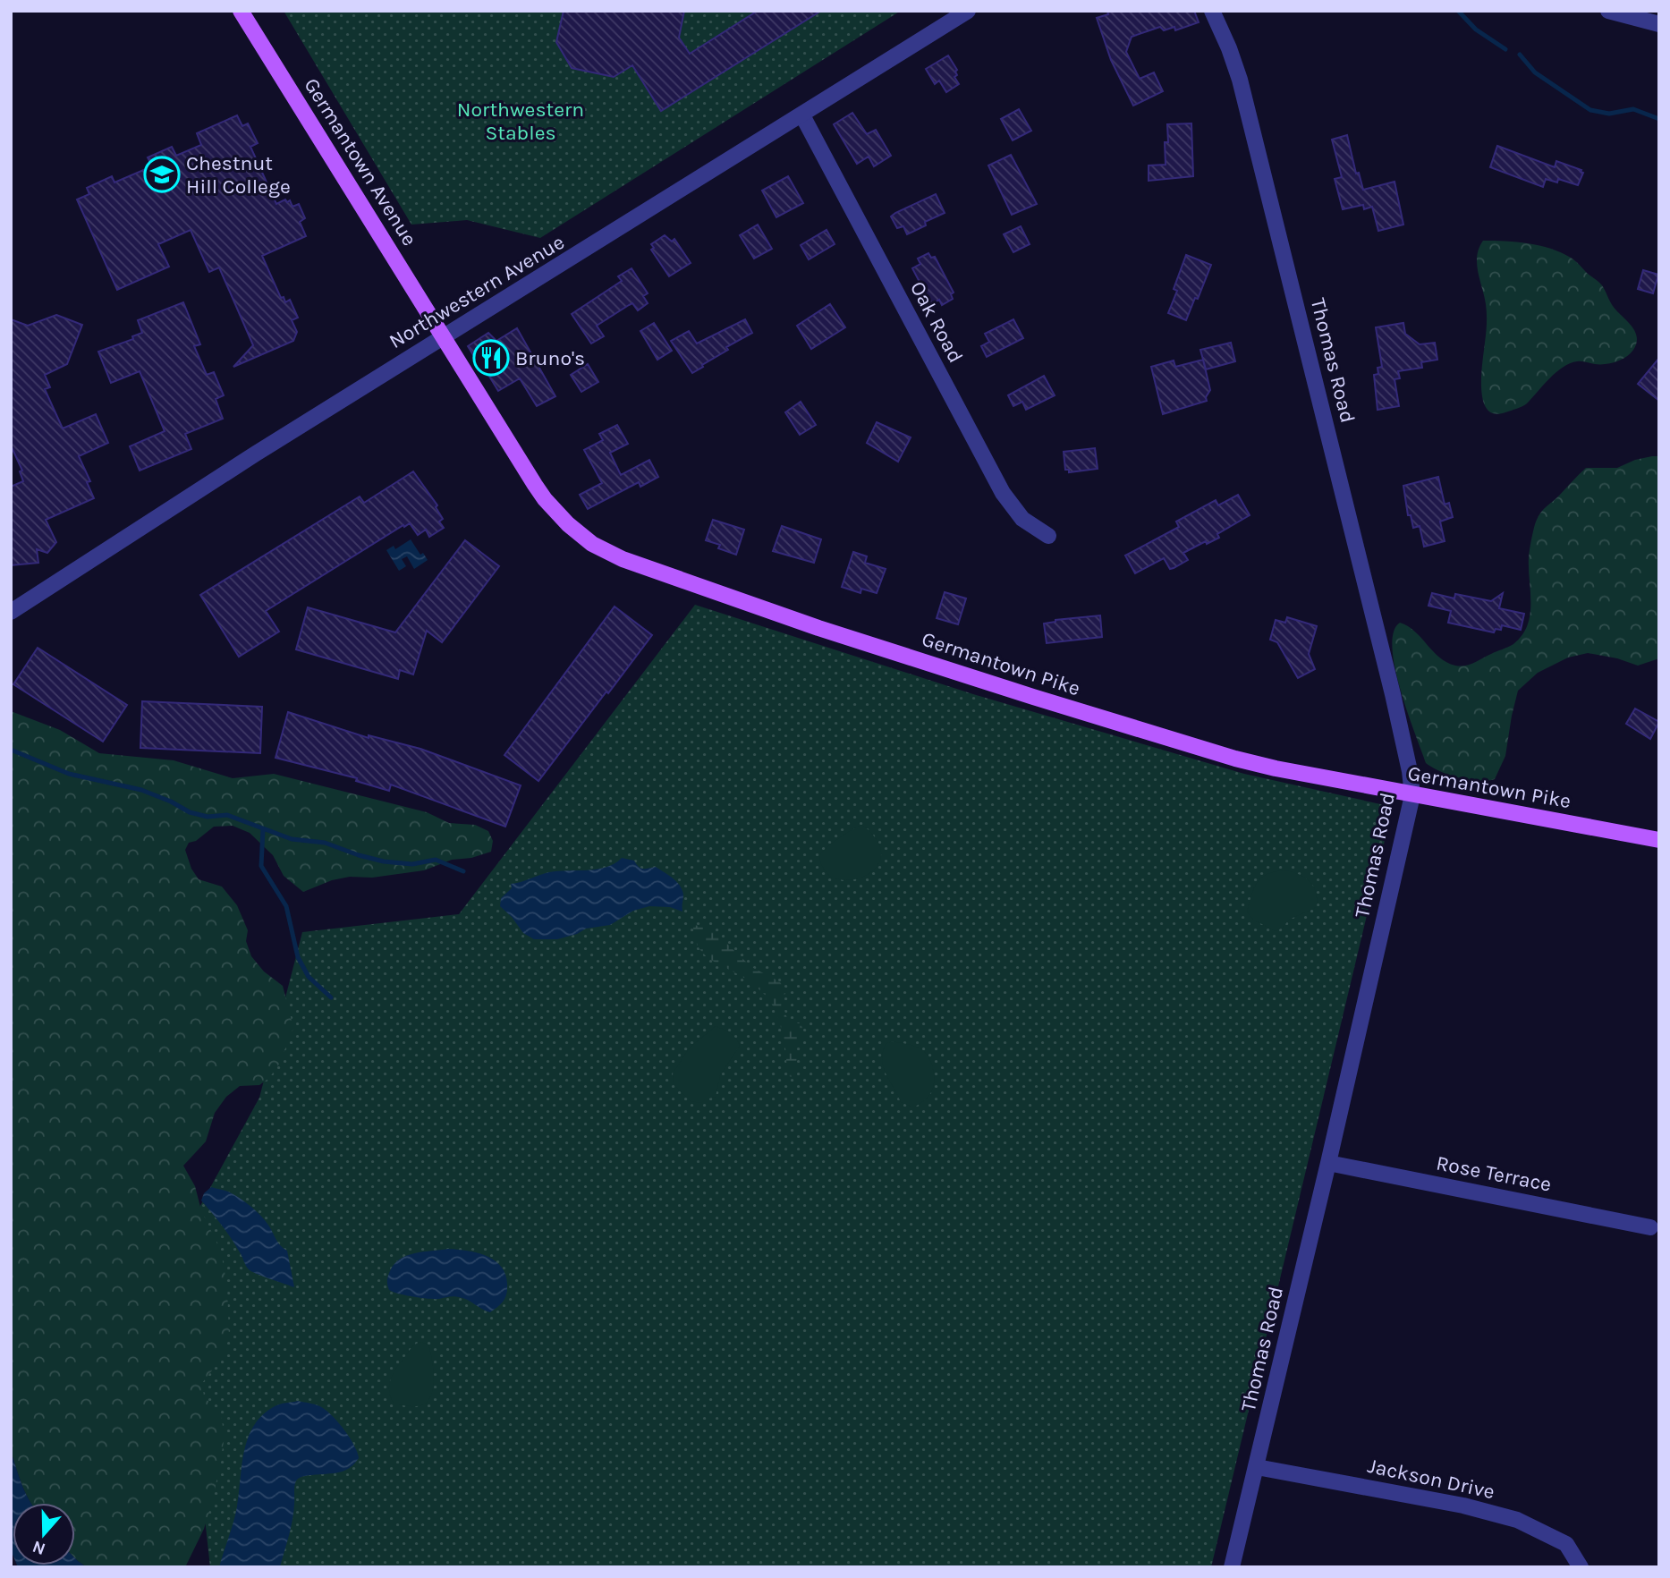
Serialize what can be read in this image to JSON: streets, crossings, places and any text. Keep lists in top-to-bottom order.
{
  "streets": {
    "main road": ["Germantown Avenue", "Germantown Pike"],
    "street": [
      "Northwestern Avenue",
      "Oak Road",
      "Thomas Road",
      "Rose Terrace",
      "Jackson Drive"
    ]
  },
  "crossings": [
    ["Germantown Avenue", "Northwestern Avenue"],
    ["Germantown Avenue", "Germantown Pike"],
    ["Northwestern Avenue", "Oak Road"],
    ["Northwestern Avenue", "Germantown Pike"],
    ["Thomas Road", "Germantown Pike"],
    ["Thomas Road", "Rose Terrace"],
    ["Thomas Road", "Jackson Drive"]
  ],
  "parks": ["Northwestern Stables"],
  "places": {
    "school or university": ["Chestnut Hill College"],
    "restaurant": ["Bruno's"]
  },
  "north": "bottom"
}
